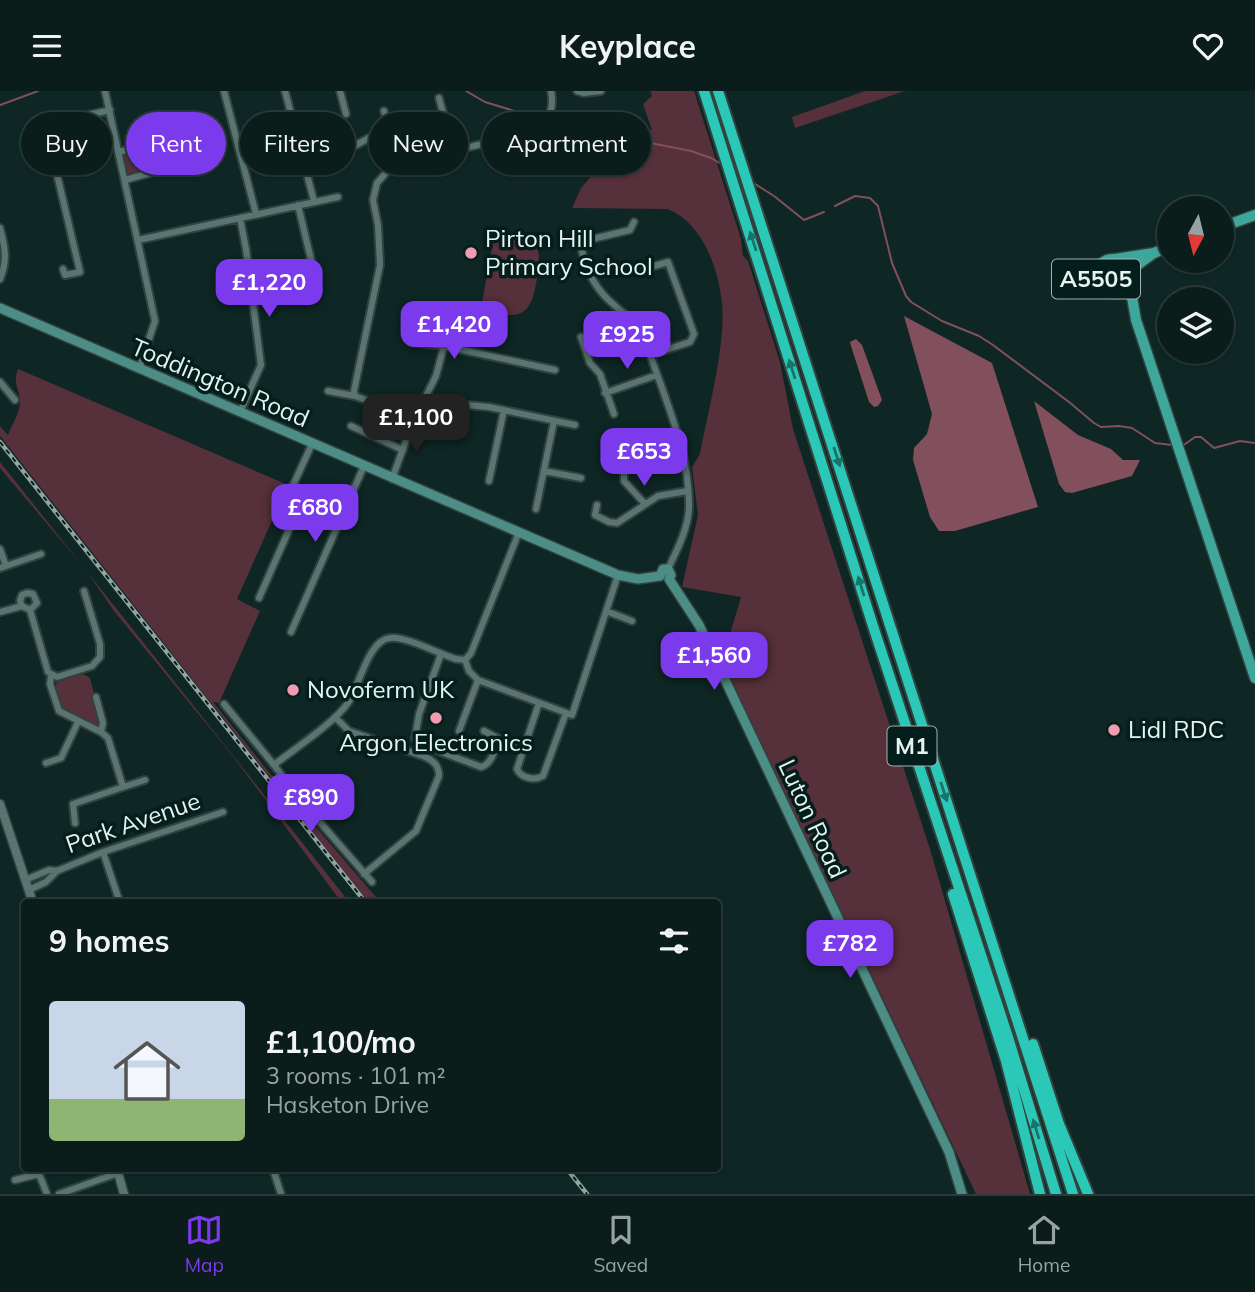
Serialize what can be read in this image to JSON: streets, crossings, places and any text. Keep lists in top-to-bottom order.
{
  "streets": {
    "highway": ["M1"],
    "main road": ["A5505", "Toddington Road", "Luton Road"],
    "street": ["Park Avenue"]
  },
  "crossings": [
    ["Toddington Road", "Luton Road"]
  ],
  "places": [
    "Pirton Hill Primary School",
    "Novoferm UK",
    "Argon Electronics",
    "Lidl RDC"
  ],
  "north": "bottom",
  "page": {
    "header": "Keyplace",
    "chip": [
      "Buy",
      "Rent",
      "Filters",
      "New",
      "Apartment"
    ],
    "price": [
      "£1,220",
      "£1,420",
      "£925",
      "£1,100",
      "£653",
      "£680",
      "£1,560",
      "£890",
      "£782"
    ],
    "heading": "9 homes",
    "list": [
      {
        "name": "£1,100/mo",
        "note": "3 rooms · 101 m² · Hasketon Drive"
      }
    ],
    "tabs": ["Map", "Saved", "Home"]
  }
}
